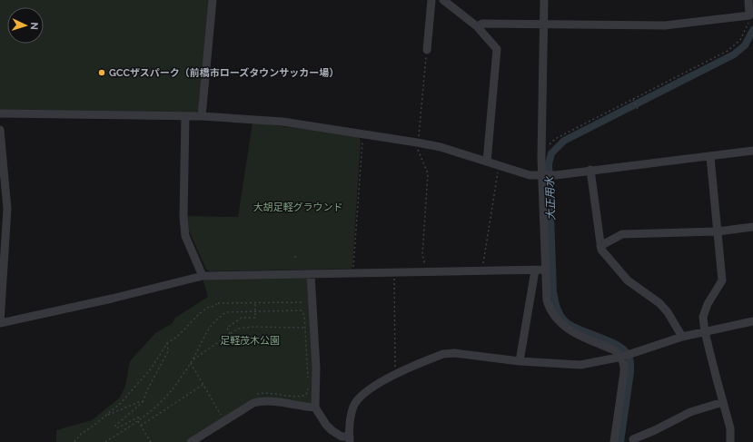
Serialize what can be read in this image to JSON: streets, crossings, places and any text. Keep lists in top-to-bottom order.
{
  "water": ["大正用水"],
  "parks": ["大胡足軽グラウンド", "足軽茂木公園"],
  "places": ["GCCザスパーク（前橋市ローズタウンサッカー場）"],
  "north": "right"
}
